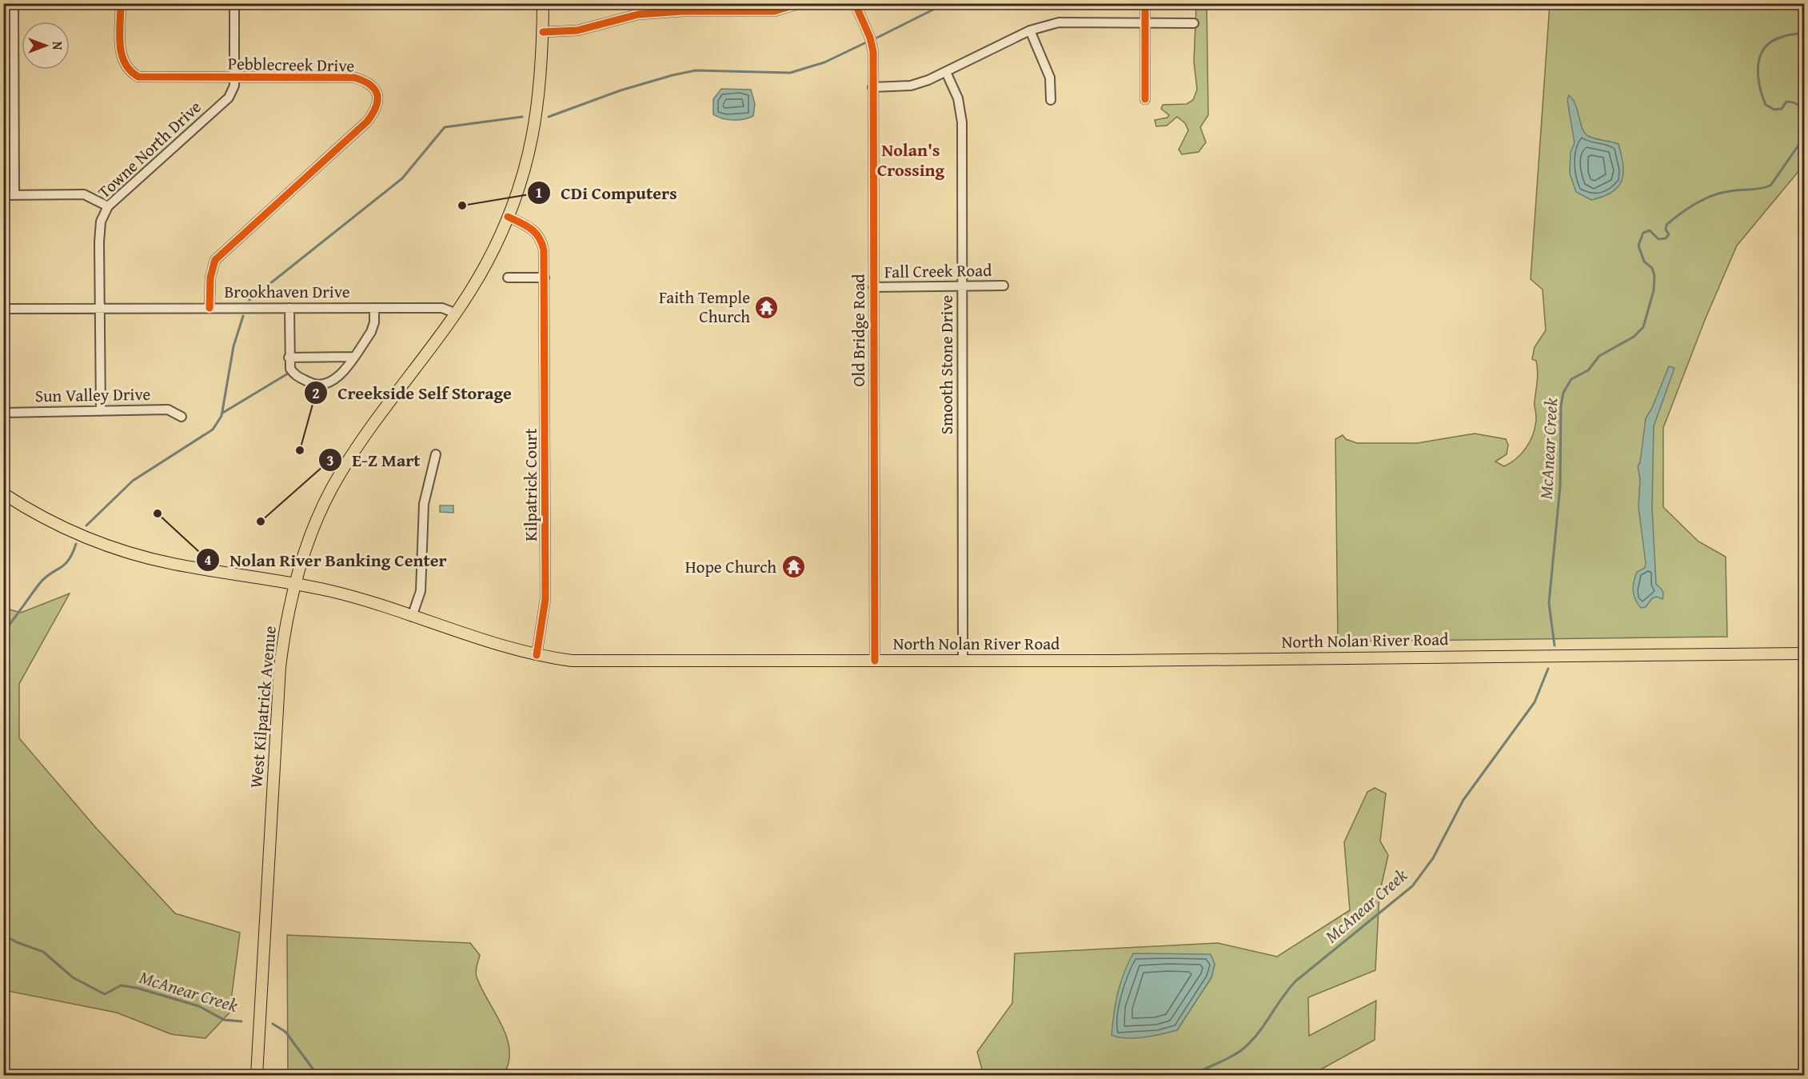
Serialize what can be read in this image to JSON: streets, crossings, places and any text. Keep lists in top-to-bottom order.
{
  "streets": {
    "main road": ["North Nolan River Road", "West Kilpatrick Avenue"],
    "street": [
      "Pebblecreek Drive",
      "Towne North Drive",
      "Fall Creek Road",
      "Brookhaven Drive",
      "Old Bridge Road",
      "Smooth Stone Drive",
      "Sun Valley Drive",
      "Kilpatrick Court"
    ]
  },
  "crossings": [
    ["Pebblecreek Drive", "Towne North Drive"],
    ["Pebblecreek Drive", "Brookhaven Drive"],
    ["Towne North Drive", "Brookhaven Drive"],
    ["Towne North Drive", "Sun Valley Drive"],
    ["Fall Creek Road", "Old Bridge Road"],
    ["Fall Creek Road", "Smooth Stone Drive"],
    ["Brookhaven Drive", "West Kilpatrick Avenue"],
    ["Old Bridge Road", "North Nolan River Road"],
    ["Smooth Stone Drive", "North Nolan River Road"],
    ["Kilpatrick Court", "North Nolan River Road"],
    ["Kilpatrick Court", "West Kilpatrick Avenue"],
    ["North Nolan River Road", "West Kilpatrick Avenue"]
  ],
  "districts": ["Nolan's Crossing"],
  "water": ["McAnear Creek"],
  "places": {
    "other": [
      "CDi Computers",
      "Creekside Self Storage",
      "Nolan River Banking Center",
      "E-Z Mart"
    ],
    "temple": ["Faith Temple Church", "Hope Church"]
  },
  "north": "right"
}
